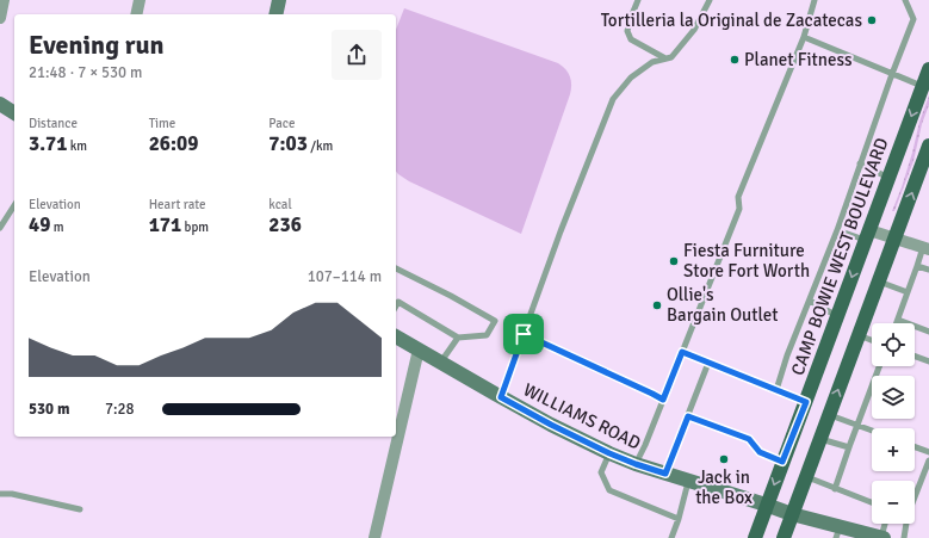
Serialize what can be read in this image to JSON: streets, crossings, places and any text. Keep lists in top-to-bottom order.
{
  "streets": {
    "main road": ["CAMP BOWIE WEST BOULEVARD"],
    "street": ["WILLIAMS ROAD"]
  },
  "crossings": [
    ["CAMP BOWIE WEST BOULEVARD", "WILLIAMS ROAD"]
  ],
  "places": [
    "Tortilleria la Original de Zacatecas",
    "Planet Fitness",
    "Fiesta Furniture Store Fort Worth",
    "Ollie's Bargain Outlet",
    "Jack in the Box"
  ],
  "page": {
    "heading": ["Evening run", "21:48 · 7 × 530 m"],
    "stats": [
      ["Distance", "3.71 km"],
      ["Time", "26:09"],
      ["Pace", "7:03 /km"],
      ["Elevation", "49 m"],
      ["Heart rate", "171 bpm"],
      ["kcal", "236"]
    ],
    "chart": ["Elevation", "107–114 m"],
    "map_buttons": ["+", "−"],
    "list": [
      {
        "name": "530 m",
        "note": "7:28"
      }
    ]
  }
}
